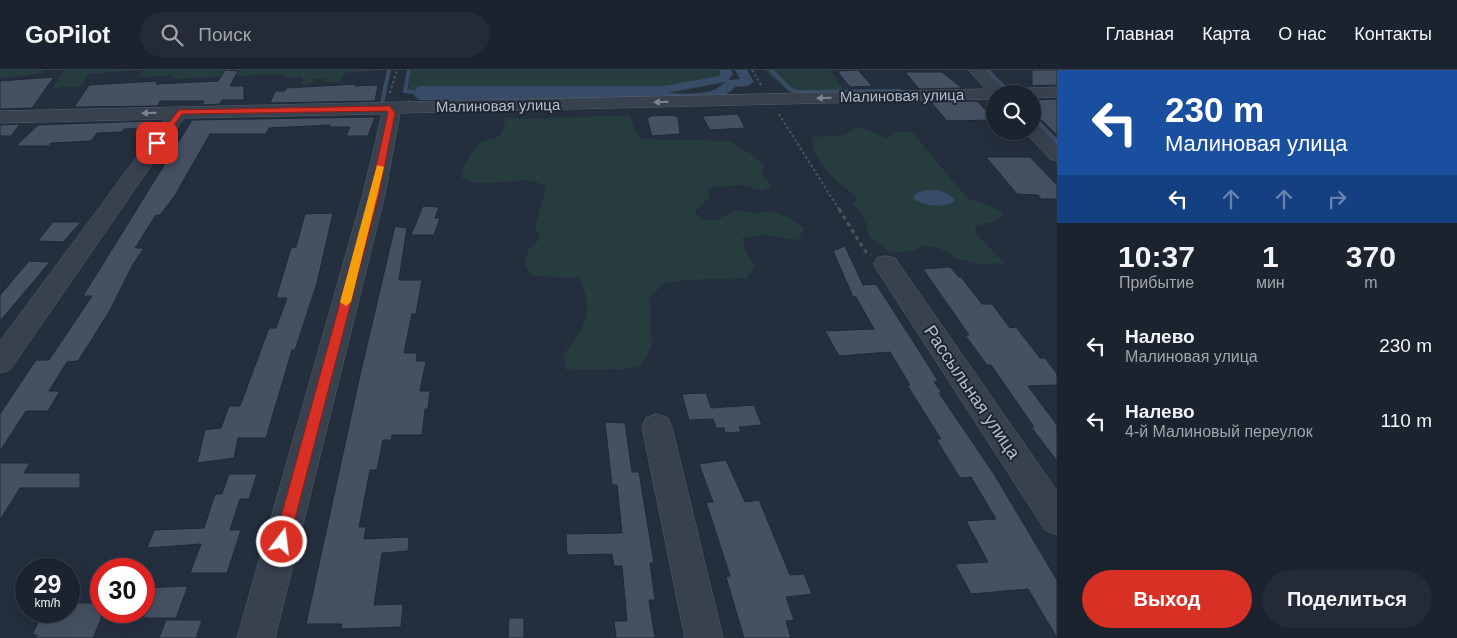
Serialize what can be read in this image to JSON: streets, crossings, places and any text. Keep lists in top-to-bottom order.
{
  "streets": {
    "street": ["Малиновая улица", "Рассыльная улица"]
  },
  "one_way": ["Малиновая улица"],
  "page": {
    "header": "GoPilot",
    "search": "Поиск",
    "nav": [
      "Главная",
      "Карта",
      "О нас",
      "Контакты"
    ],
    "turn": ["230 m", "Малиновая улица"],
    "eta": [
      "10:37",
      "Прибытие",
      "1",
      "мин",
      "370",
      "m"
    ],
    "list": [
      {
        "name": "Налево",
        "note": "Малиновая улица",
        "value": "230 m"
      },
      {
        "name": "Налево",
        "note": "4-й Малиновый переулок",
        "value": "110 m"
      }
    ],
    "speed": "29 km/h",
    "limit": "30",
    "buttons": ["Выход", "Поделиться"]
  }
}
